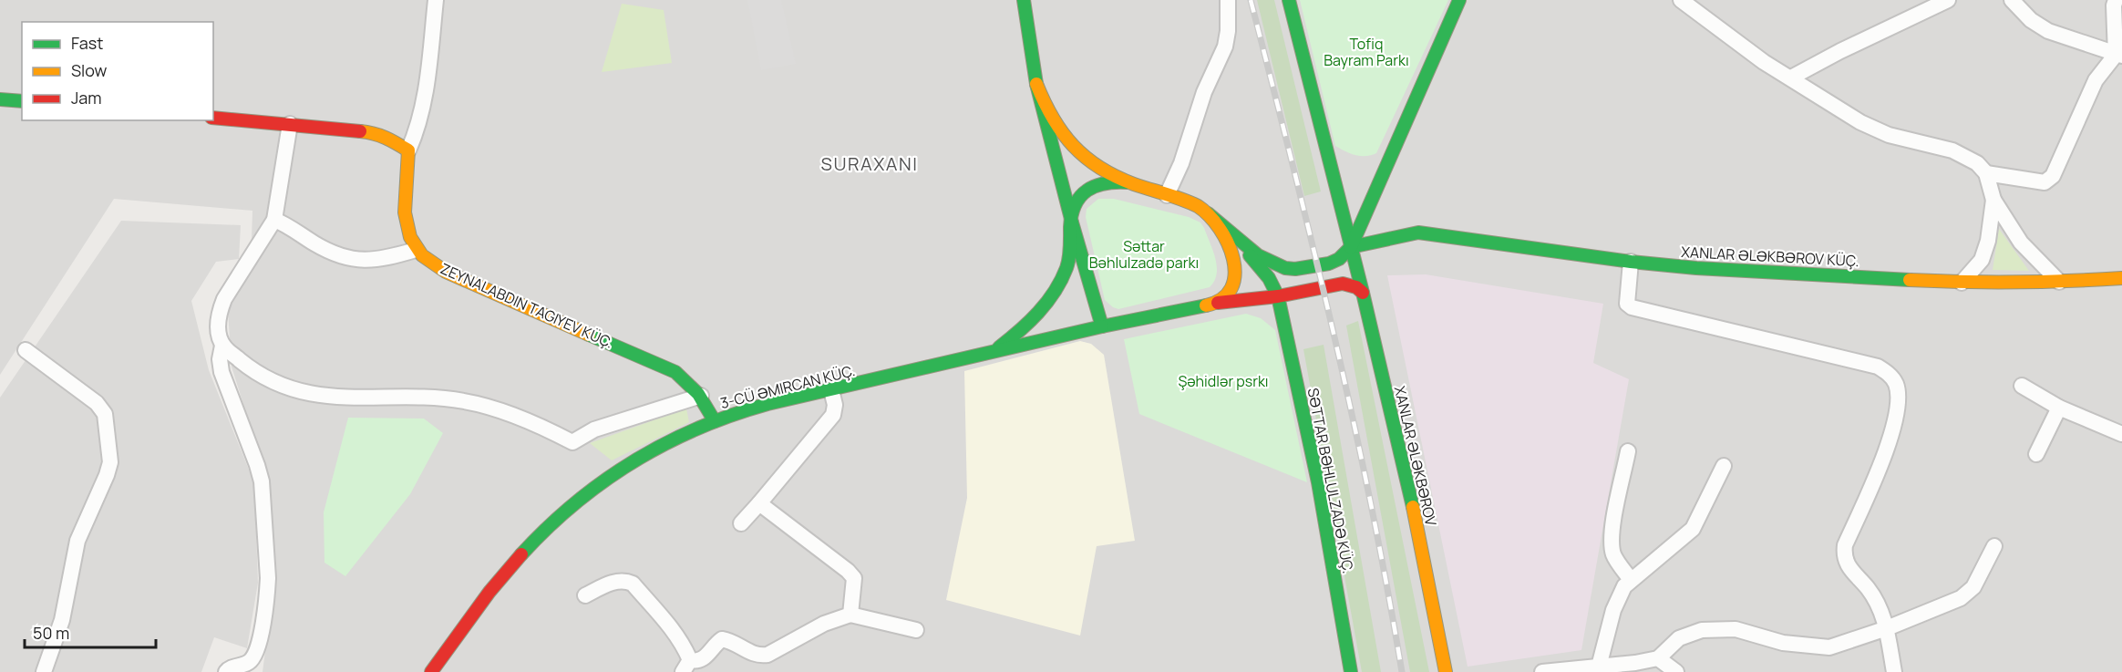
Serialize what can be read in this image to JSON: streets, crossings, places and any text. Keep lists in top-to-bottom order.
{
  "streets": {
    "main road": [
      "XANLAR ƏLƏKBƏROV KÜÇ.",
      "ZEYNALABDIN TAGIYEV KÜÇ.",
      "3-CÜ ƏMIRCAN KÜÇ.",
      "XANLAR ƏLƏKBƏROV",
      "SƏTTAR BƏHLULZADƏ KÜÇ."
    ]
  },
  "crossings": [
    ["XANLAR ƏLƏKBƏROV KÜÇ.", "XANLAR ƏLƏKBƏROV"],
    ["ZEYNALABDIN TAGIYEV KÜÇ.", "3-CÜ ƏMIRCAN KÜÇ."],
    ["3-CÜ ƏMIRCAN KÜÇ.", "SƏTTAR BƏHLULZADƏ KÜÇ."]
  ],
  "districts": ["SURAXANI"],
  "parks": ["Tofiq Bayram Parkı", "Səttar Bəhlulzadə parkı", "Şəhidlər psrkı"],
  "legend": ["Fast", "Slow", "Jam"],
  "scale_bar": "50 m"
}
